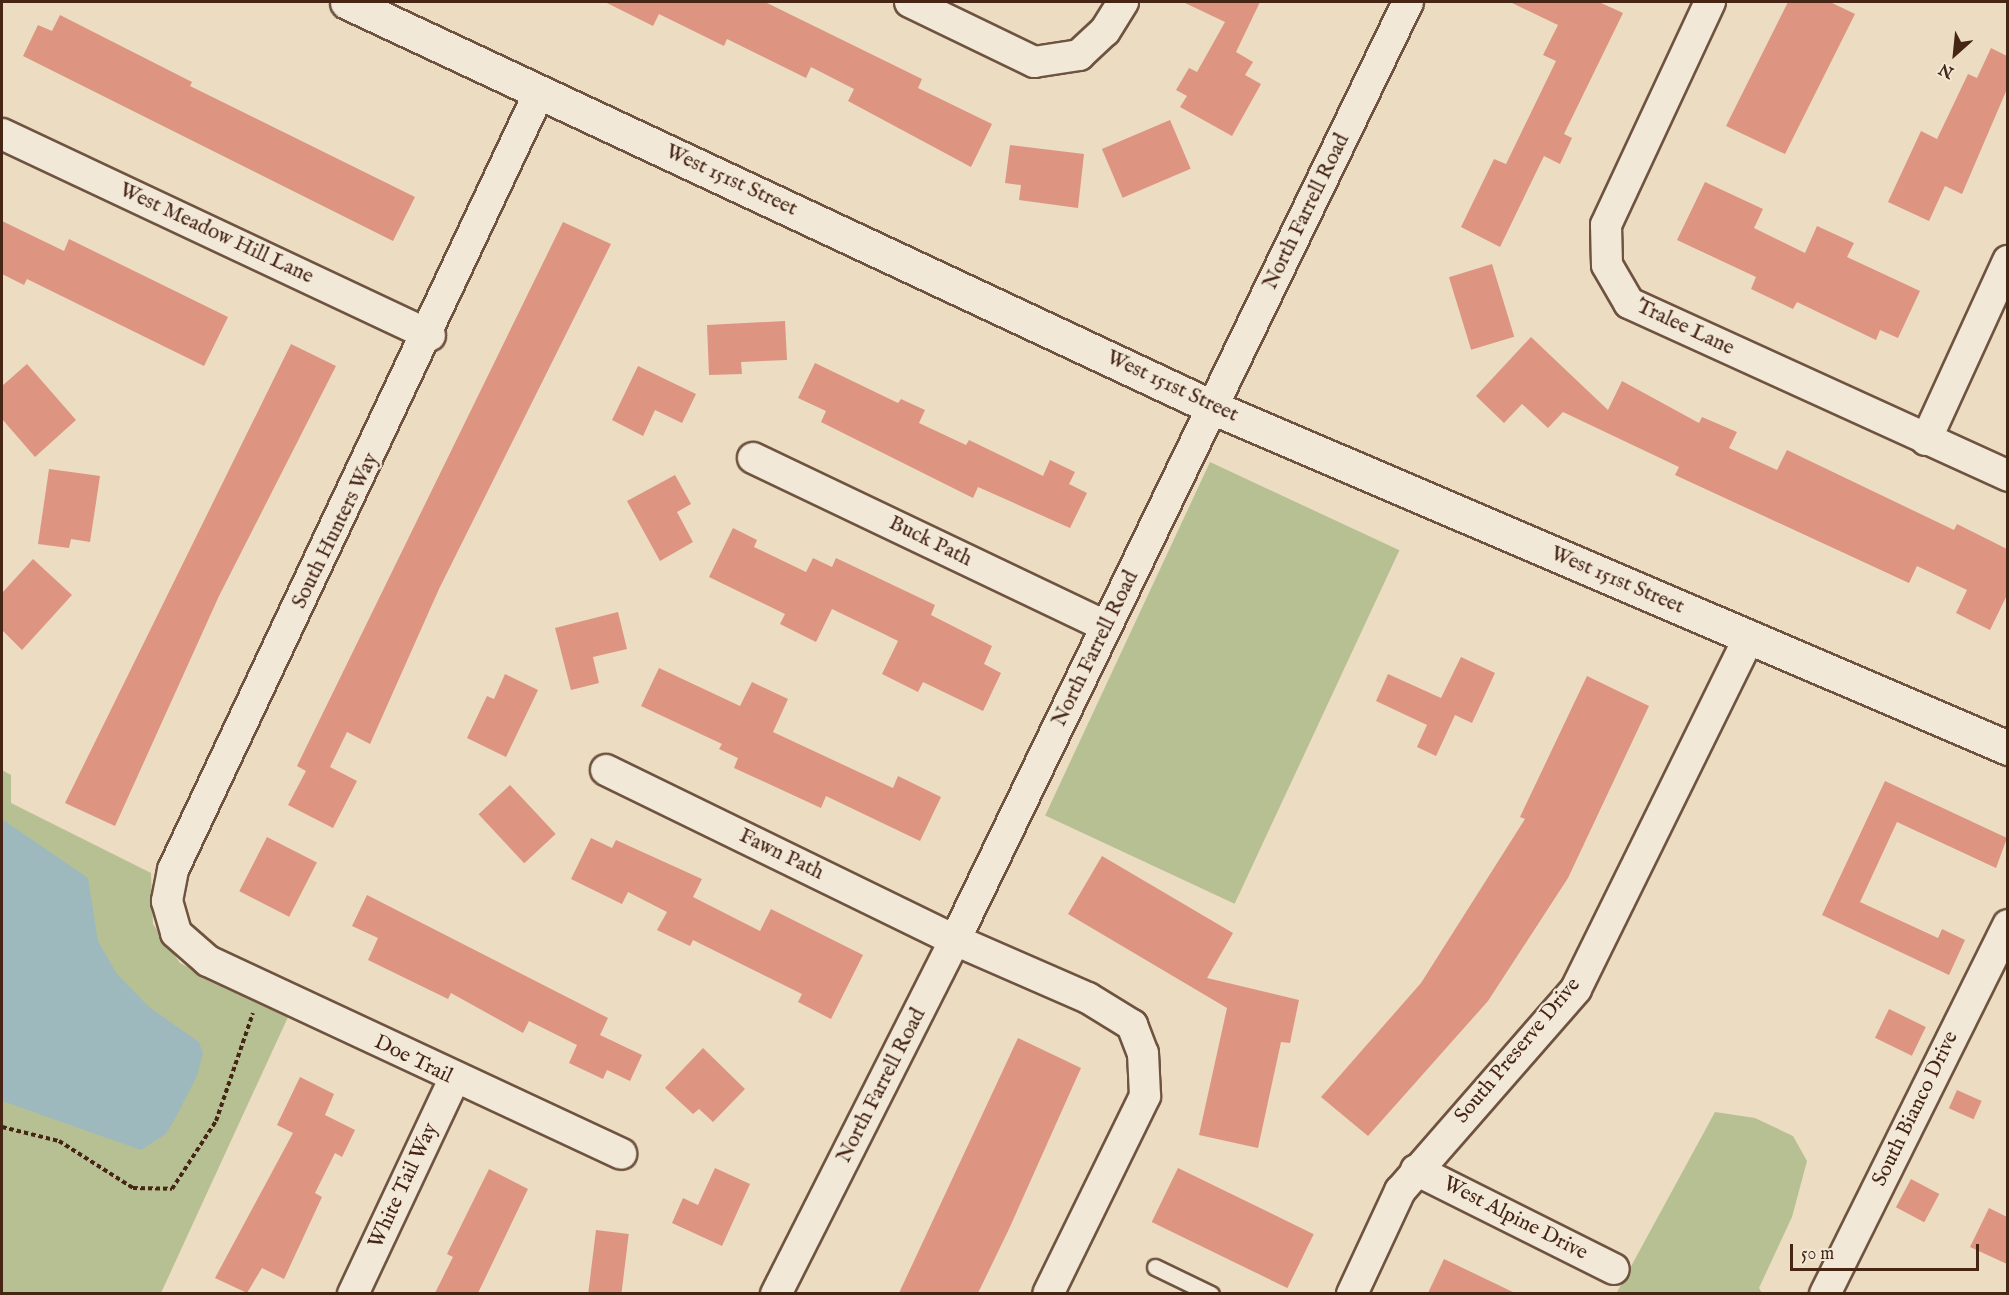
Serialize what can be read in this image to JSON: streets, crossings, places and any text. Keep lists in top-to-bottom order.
{
  "streets": {
    "street": [
      "West 151st Street",
      "North Farrell Road",
      "West Meadow Hill Lane",
      "Tralee Lane",
      "South Hunters Way",
      "Buck Path",
      "Fawn Path",
      "South Preserve Drive",
      "Doe Trail",
      "South Bianco Drive",
      "White Tail Way",
      "West Alpine Drive"
    ]
  },
  "crossings": [
    ["West 151st Street", "North Farrell Road"],
    ["West 151st Street", "South Hunters Way"],
    ["West 151st Street", "South Preserve Drive"],
    ["North Farrell Road", "Buck Path"],
    ["North Farrell Road", "Fawn Path"],
    ["West Meadow Hill Lane", "South Hunters Way"],
    ["South Hunters Way", "Doe Trail"],
    ["South Preserve Drive", "West Alpine Drive"],
    ["Doe Trail", "White Tail Way"]
  ],
  "scale_bar": "50 m",
  "north": "bottom left"
}
